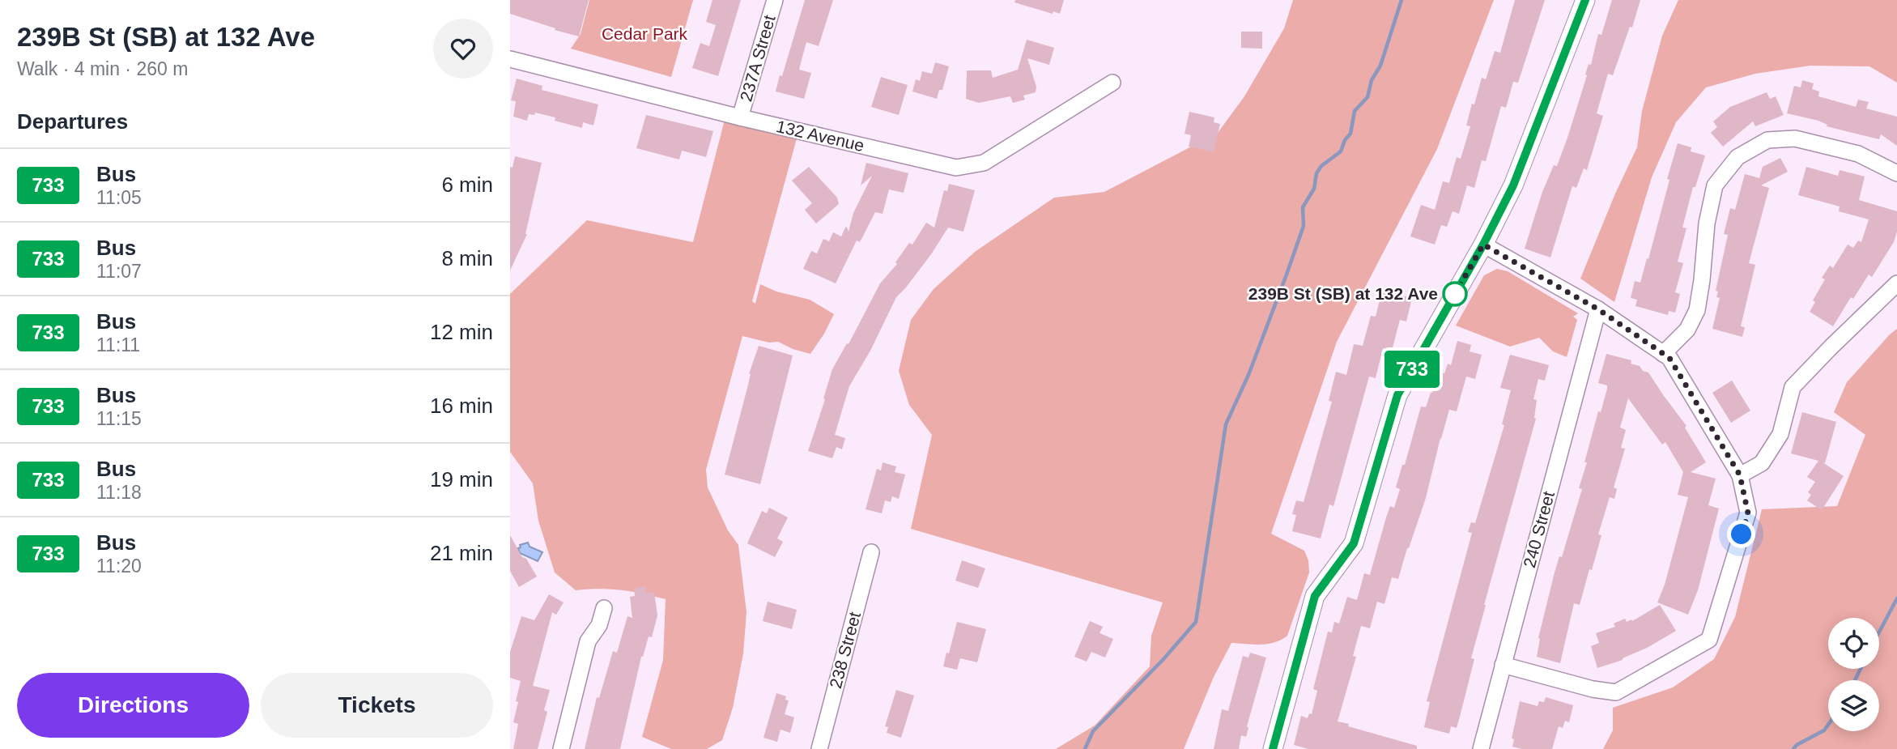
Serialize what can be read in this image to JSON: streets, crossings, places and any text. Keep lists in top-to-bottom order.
{
  "streets": {
    "street": [
      "237A Street",
      "132 Avenue",
      "240 Street",
      "238 Street"
    ]
  },
  "crossings": [
    ["237A Street", "132 Avenue"]
  ],
  "parks": ["Cedar Park"],
  "places": ["239B St (SB) at 132 Ave"],
  "lines": ["bus line 733"],
  "page": {
    "heading": [
      ["239B St (SB) at 132 Ave", "Walk · 4 min · 260 m"],
      "Departures"
    ],
    "on_map": "733",
    "list": [
      {
        "mark": "733",
        "name": "Bus",
        "note": "11:05",
        "value": "6 min"
      },
      {
        "mark": "733",
        "name": "Bus",
        "note": "11:07",
        "value": "8 min"
      },
      {
        "mark": "733",
        "name": "Bus",
        "note": "11:11",
        "value": "12 min"
      },
      {
        "mark": "733",
        "name": "Bus",
        "note": "11:15",
        "value": "16 min"
      },
      {
        "mark": "733",
        "name": "Bus",
        "note": "11:18",
        "value": "19 min"
      },
      {
        "mark": "733",
        "name": "Bus",
        "note": "11:20",
        "value": "21 min"
      }
    ],
    "buttons": ["Directions", "Tickets"]
  }
}
